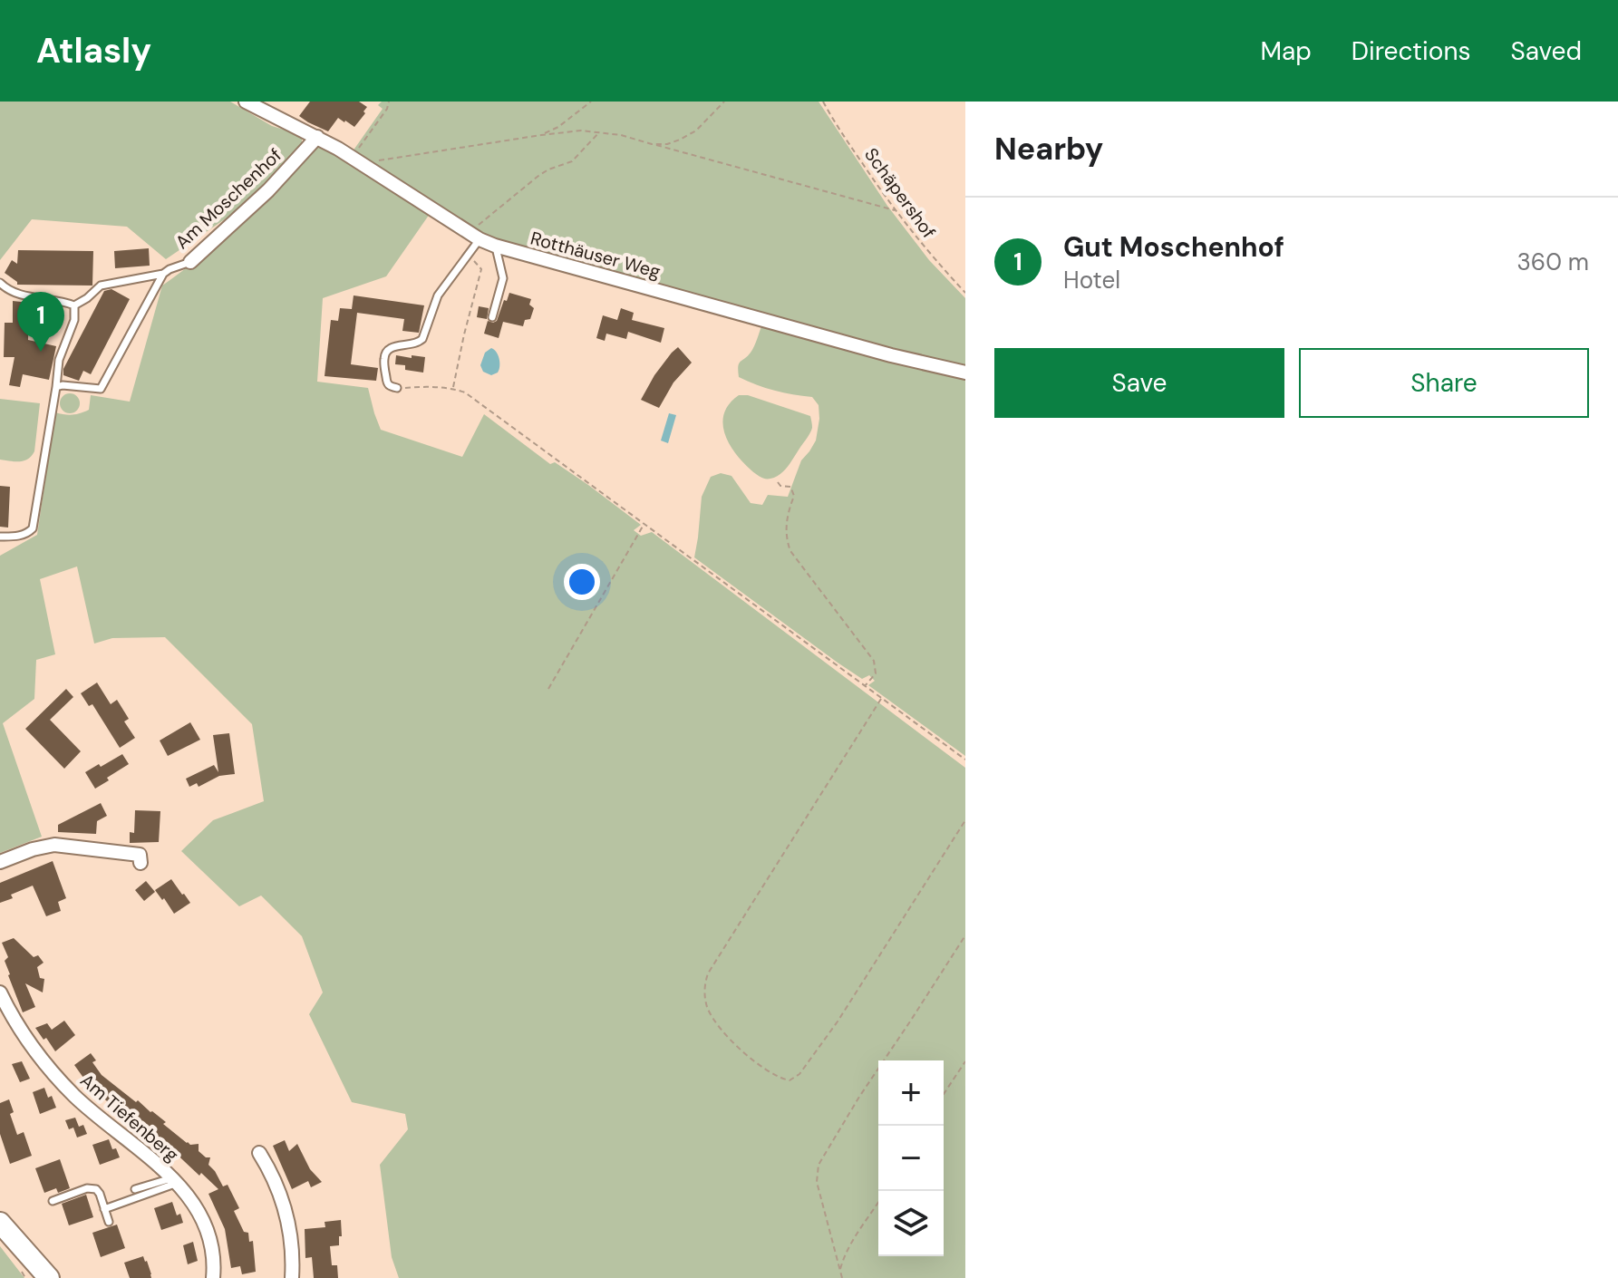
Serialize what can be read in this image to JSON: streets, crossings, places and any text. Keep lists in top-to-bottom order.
{
  "streets": {
    "street": ["Am Moschenhof", "Rotthäuser Weg", "Am Tiefenberg"],
    "path": ["Schäpershof"]
  },
  "crossings": [
    ["Am Moschenhof", "Rotthäuser Weg"]
  ],
  "page": {
    "header": "Atlasly",
    "nav": ["Map", "Directions", "Saved"],
    "heading": "Nearby",
    "list": [
      {
        "mark": "1",
        "name": "Gut Moschenhof",
        "note": "Hotel",
        "value": "360 m"
      }
    ],
    "pins": "1",
    "buttons": ["Save", "Share"],
    "map_buttons": ["+", "−"]
  }
}
